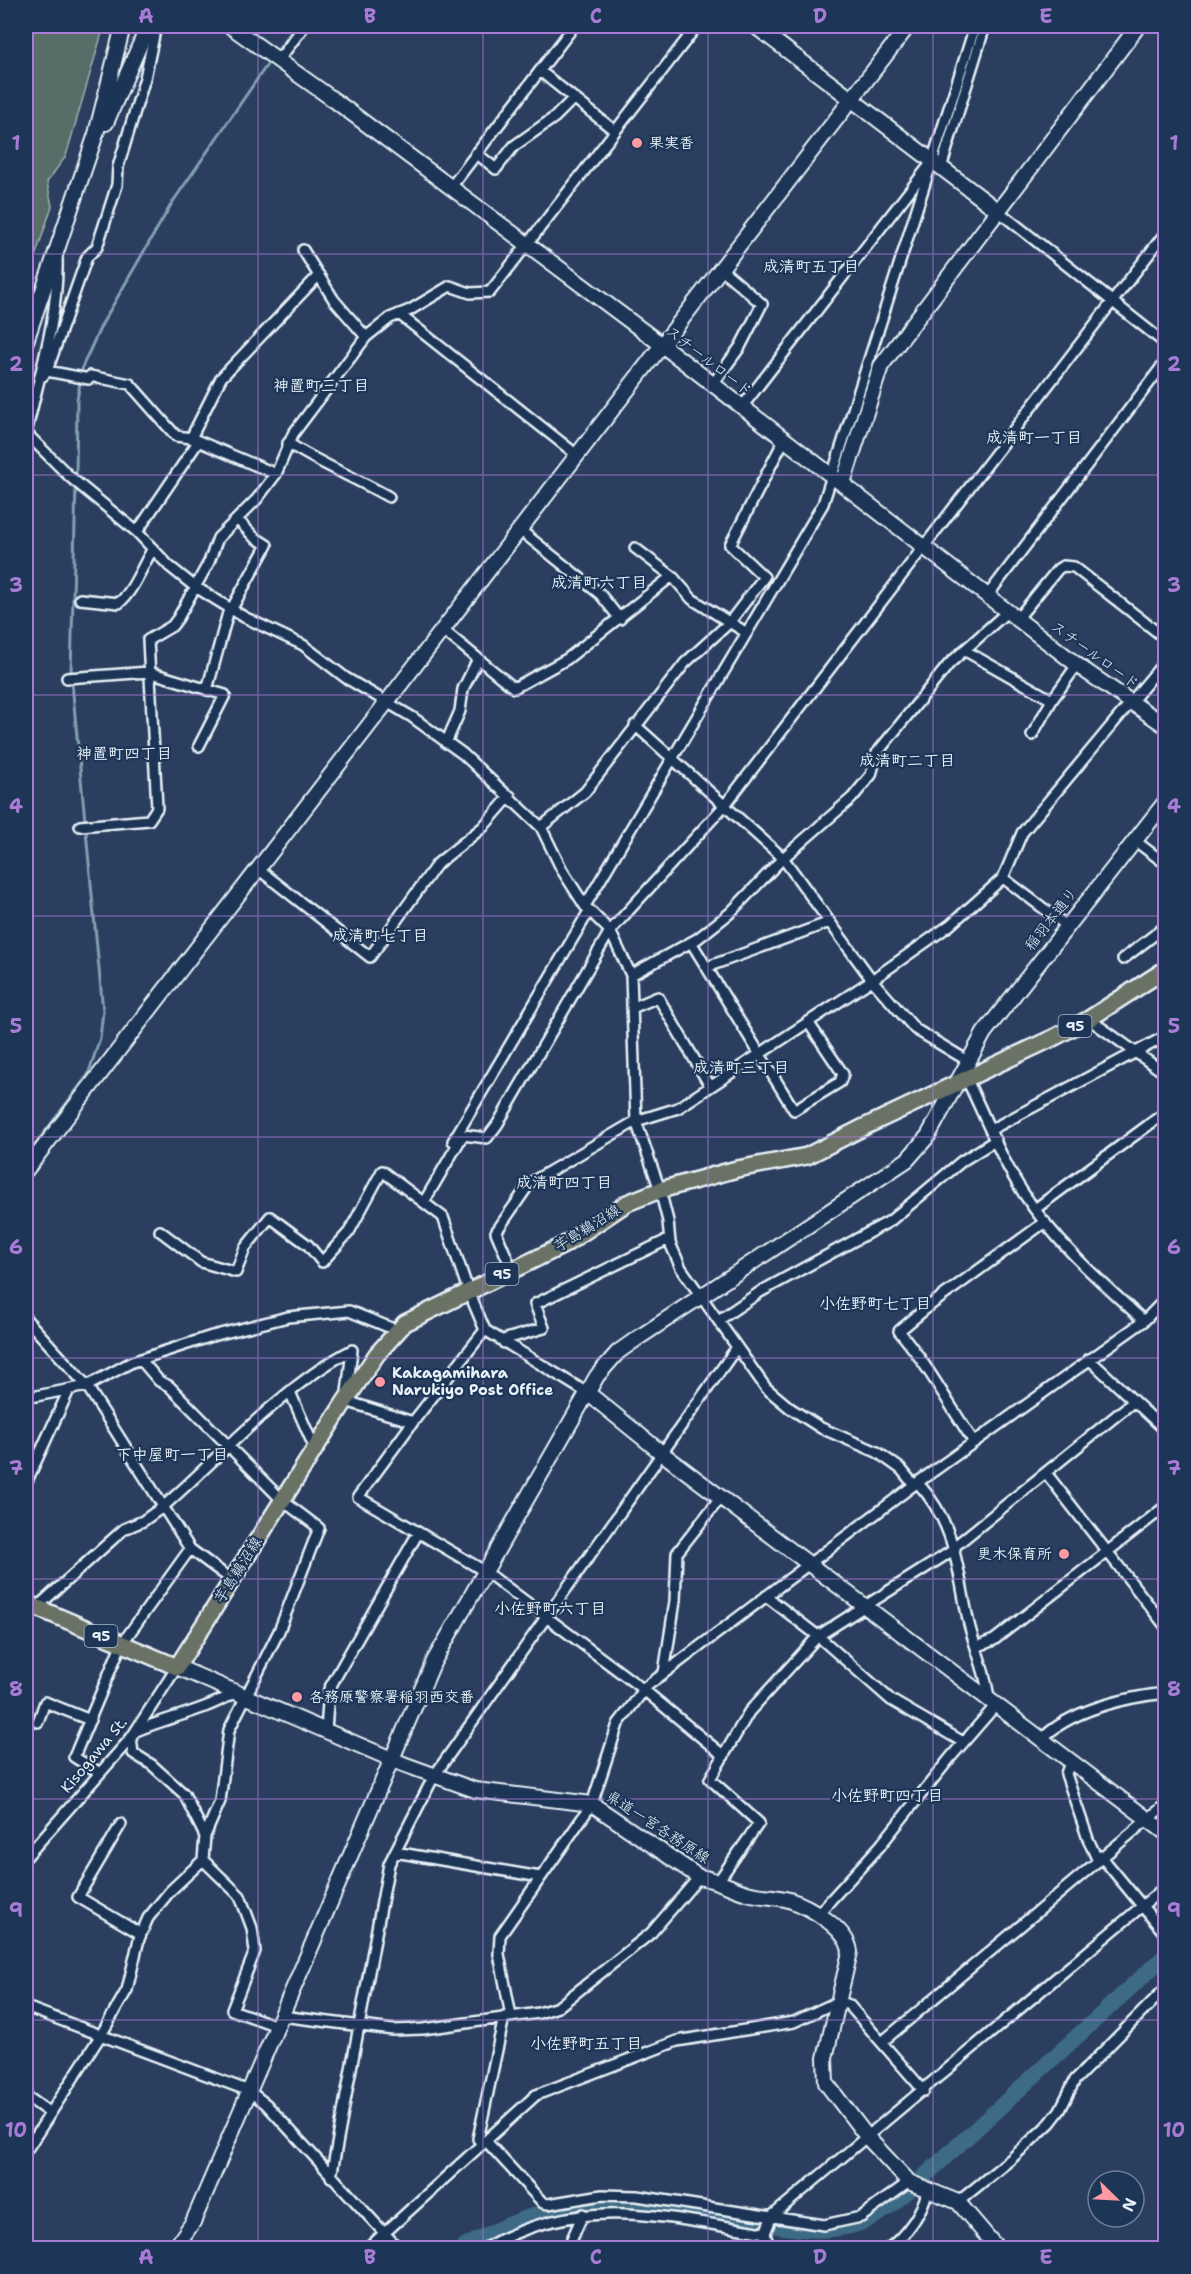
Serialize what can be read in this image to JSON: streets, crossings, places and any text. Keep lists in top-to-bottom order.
{
  "streets": {
    "main road": ["95", "芋島鵜沼線"],
    "street": [
      "スチールロード",
      "稲羽本通り",
      "Kisogawa St.",
      "県道一宮各務原線"
    ]
  },
  "crossings": [
    ["稲羽本通り", "芋島鵜沼線"],
    ["稲羽本通り", "県道一宮各務原線"],
    ["95", "芋島鵜沼線"],
    ["95", "Kisogawa St."],
    ["95", "県道一宮各務原線"],
    ["芋島鵜沼線", "Kisogawa St."],
    ["芋島鵜沼線", "県道一宮各務原線"],
    ["Kisogawa St.", "県道一宮各務原線"]
  ],
  "districts": [
    "成清町五丁目",
    "神置町三丁目",
    "成清町一丁目",
    "成清町六丁目",
    "神置町四丁目",
    "成清町二丁目",
    "成清町七丁目",
    "成清町三丁目",
    "成清町四丁目",
    "小佐野町七丁目",
    "下中屋町一丁目",
    "小佐野町六丁目",
    "小佐野町四丁目",
    "小佐野町五丁目"
  ],
  "places": [
    "果実香",
    "Kakagamihara Narukiyo Post Office",
    "更木保育所",
    "各務原警察署稲羽西交番"
  ],
  "north": "bottom right",
  "grid": {
    "columns": [
      "A",
      "B",
      "C",
      "D",
      "E"
    ],
    "rows": [
      "1",
      "2",
      "3",
      "4",
      "5",
      "6",
      "7",
      "8",
      "9",
      "10"
    ]
  }
}
